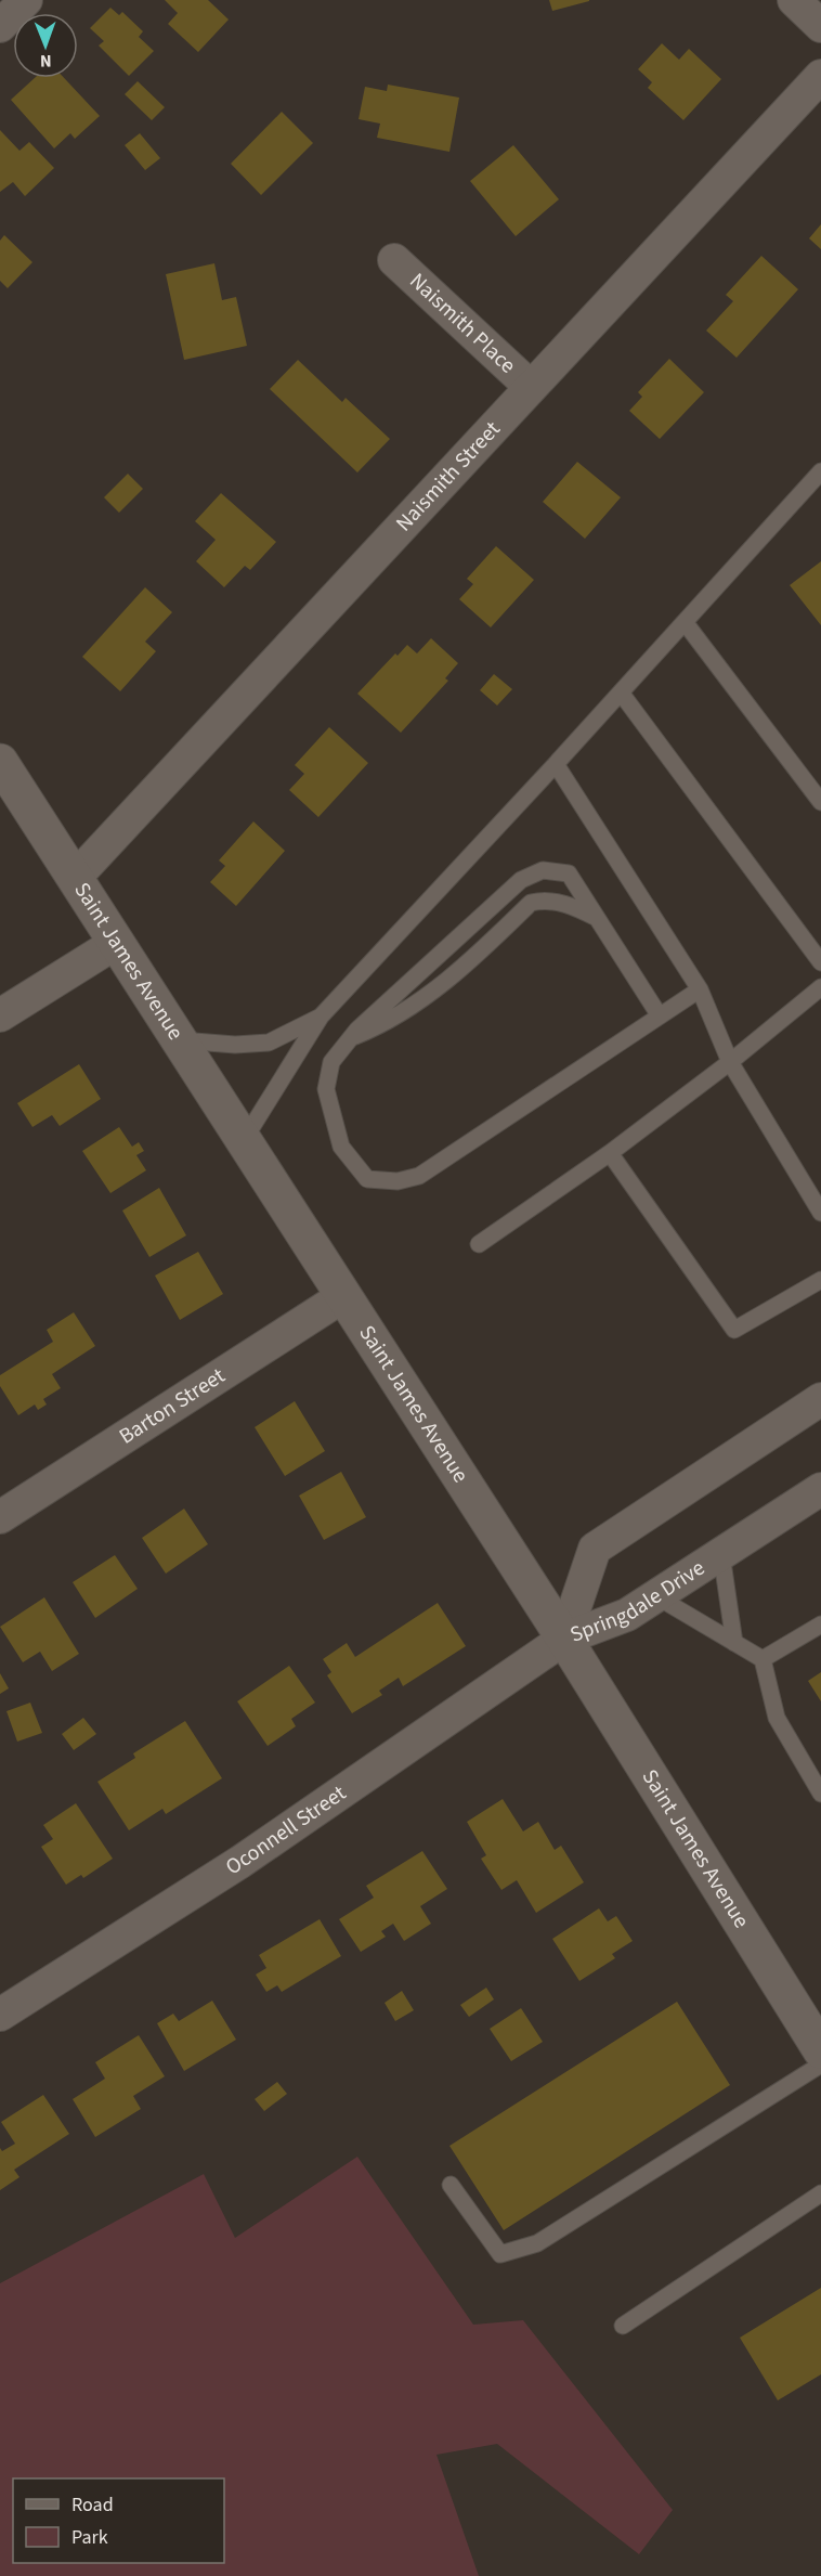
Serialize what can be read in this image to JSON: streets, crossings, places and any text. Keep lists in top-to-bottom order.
{
  "streets": {
    "main road": ["Saint James Avenue"],
    "street": [
      "Naismith Place",
      "Naismith Street",
      "Barton Street",
      "Springdale Drive",
      "Oconnell Street"
    ]
  },
  "crossings": [
    ["Naismith Place", "Naismith Street"],
    ["Naismith Street", "Saint James Avenue"],
    ["Saint James Avenue", "Barton Street"],
    ["Saint James Avenue", "Springdale Drive"],
    ["Saint James Avenue", "Oconnell Street"],
    ["Springdale Drive", "Oconnell Street"]
  ],
  "legend": ["Road", "Park"],
  "north": "bottom"
}
